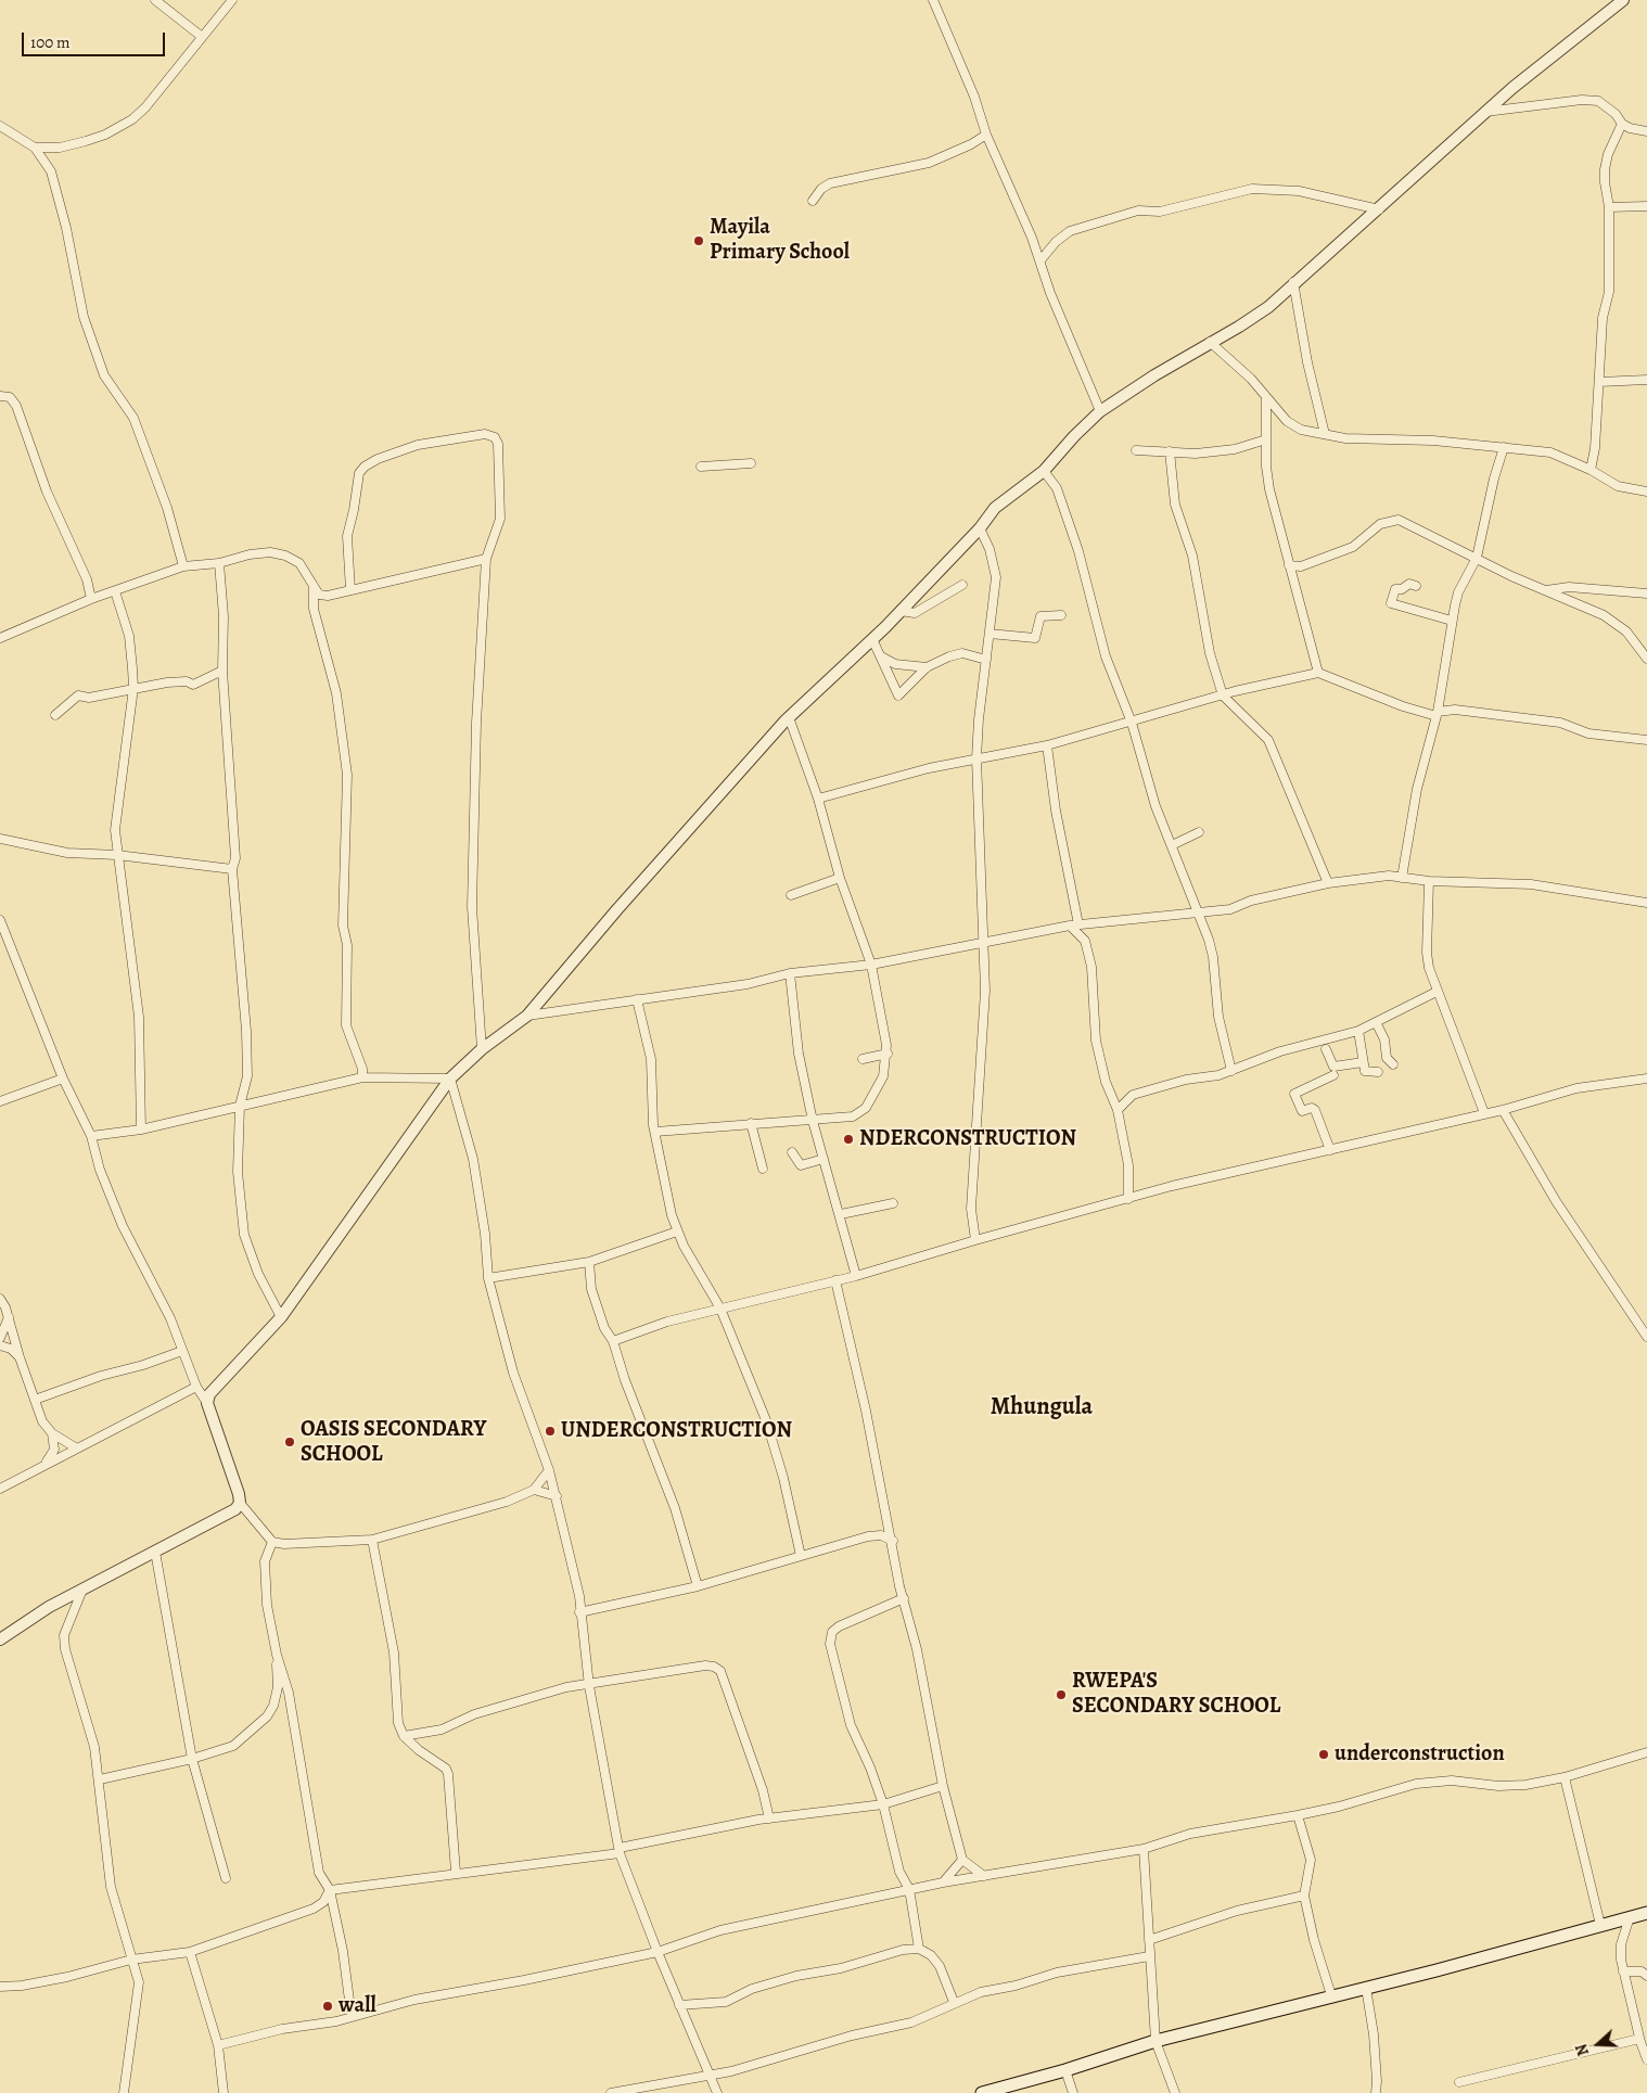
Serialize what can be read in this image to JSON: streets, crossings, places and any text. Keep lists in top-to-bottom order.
{
  "districts": ["Mhungula"],
  "places": [
    "Mayila Primary School",
    "NDERCONSTRUCTION",
    "UNDERCONSTRUCTION",
    "OASIS SECONDARY SCHOOL",
    "RWEPA'S SECONDARY SCHOOL",
    "underconstruction",
    "wall"
  ],
  "scale_bar": "100 m",
  "north": "left"
}
